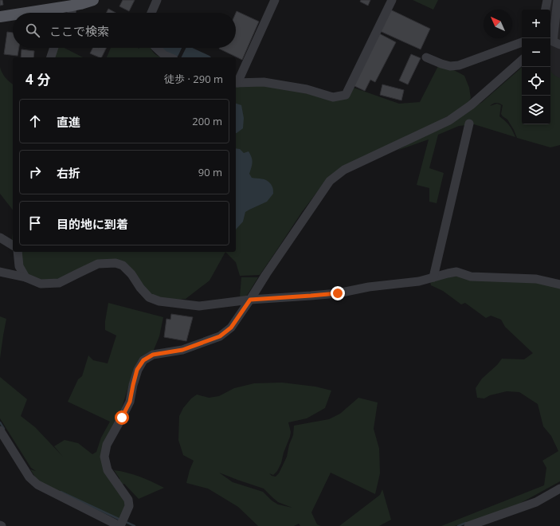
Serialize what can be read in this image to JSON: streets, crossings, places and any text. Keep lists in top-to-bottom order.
{
  "north": "top left",
  "page": {
    "map_buttons": ["+", "−"],
    "search": "ここで検索",
    "heading": ["4 分", "徒歩 · 290 m"],
    "list": [
      ["直進", "200 m"],
      ["右折", "90 m"],
      "目的地に到着"
    ]
  }
}
